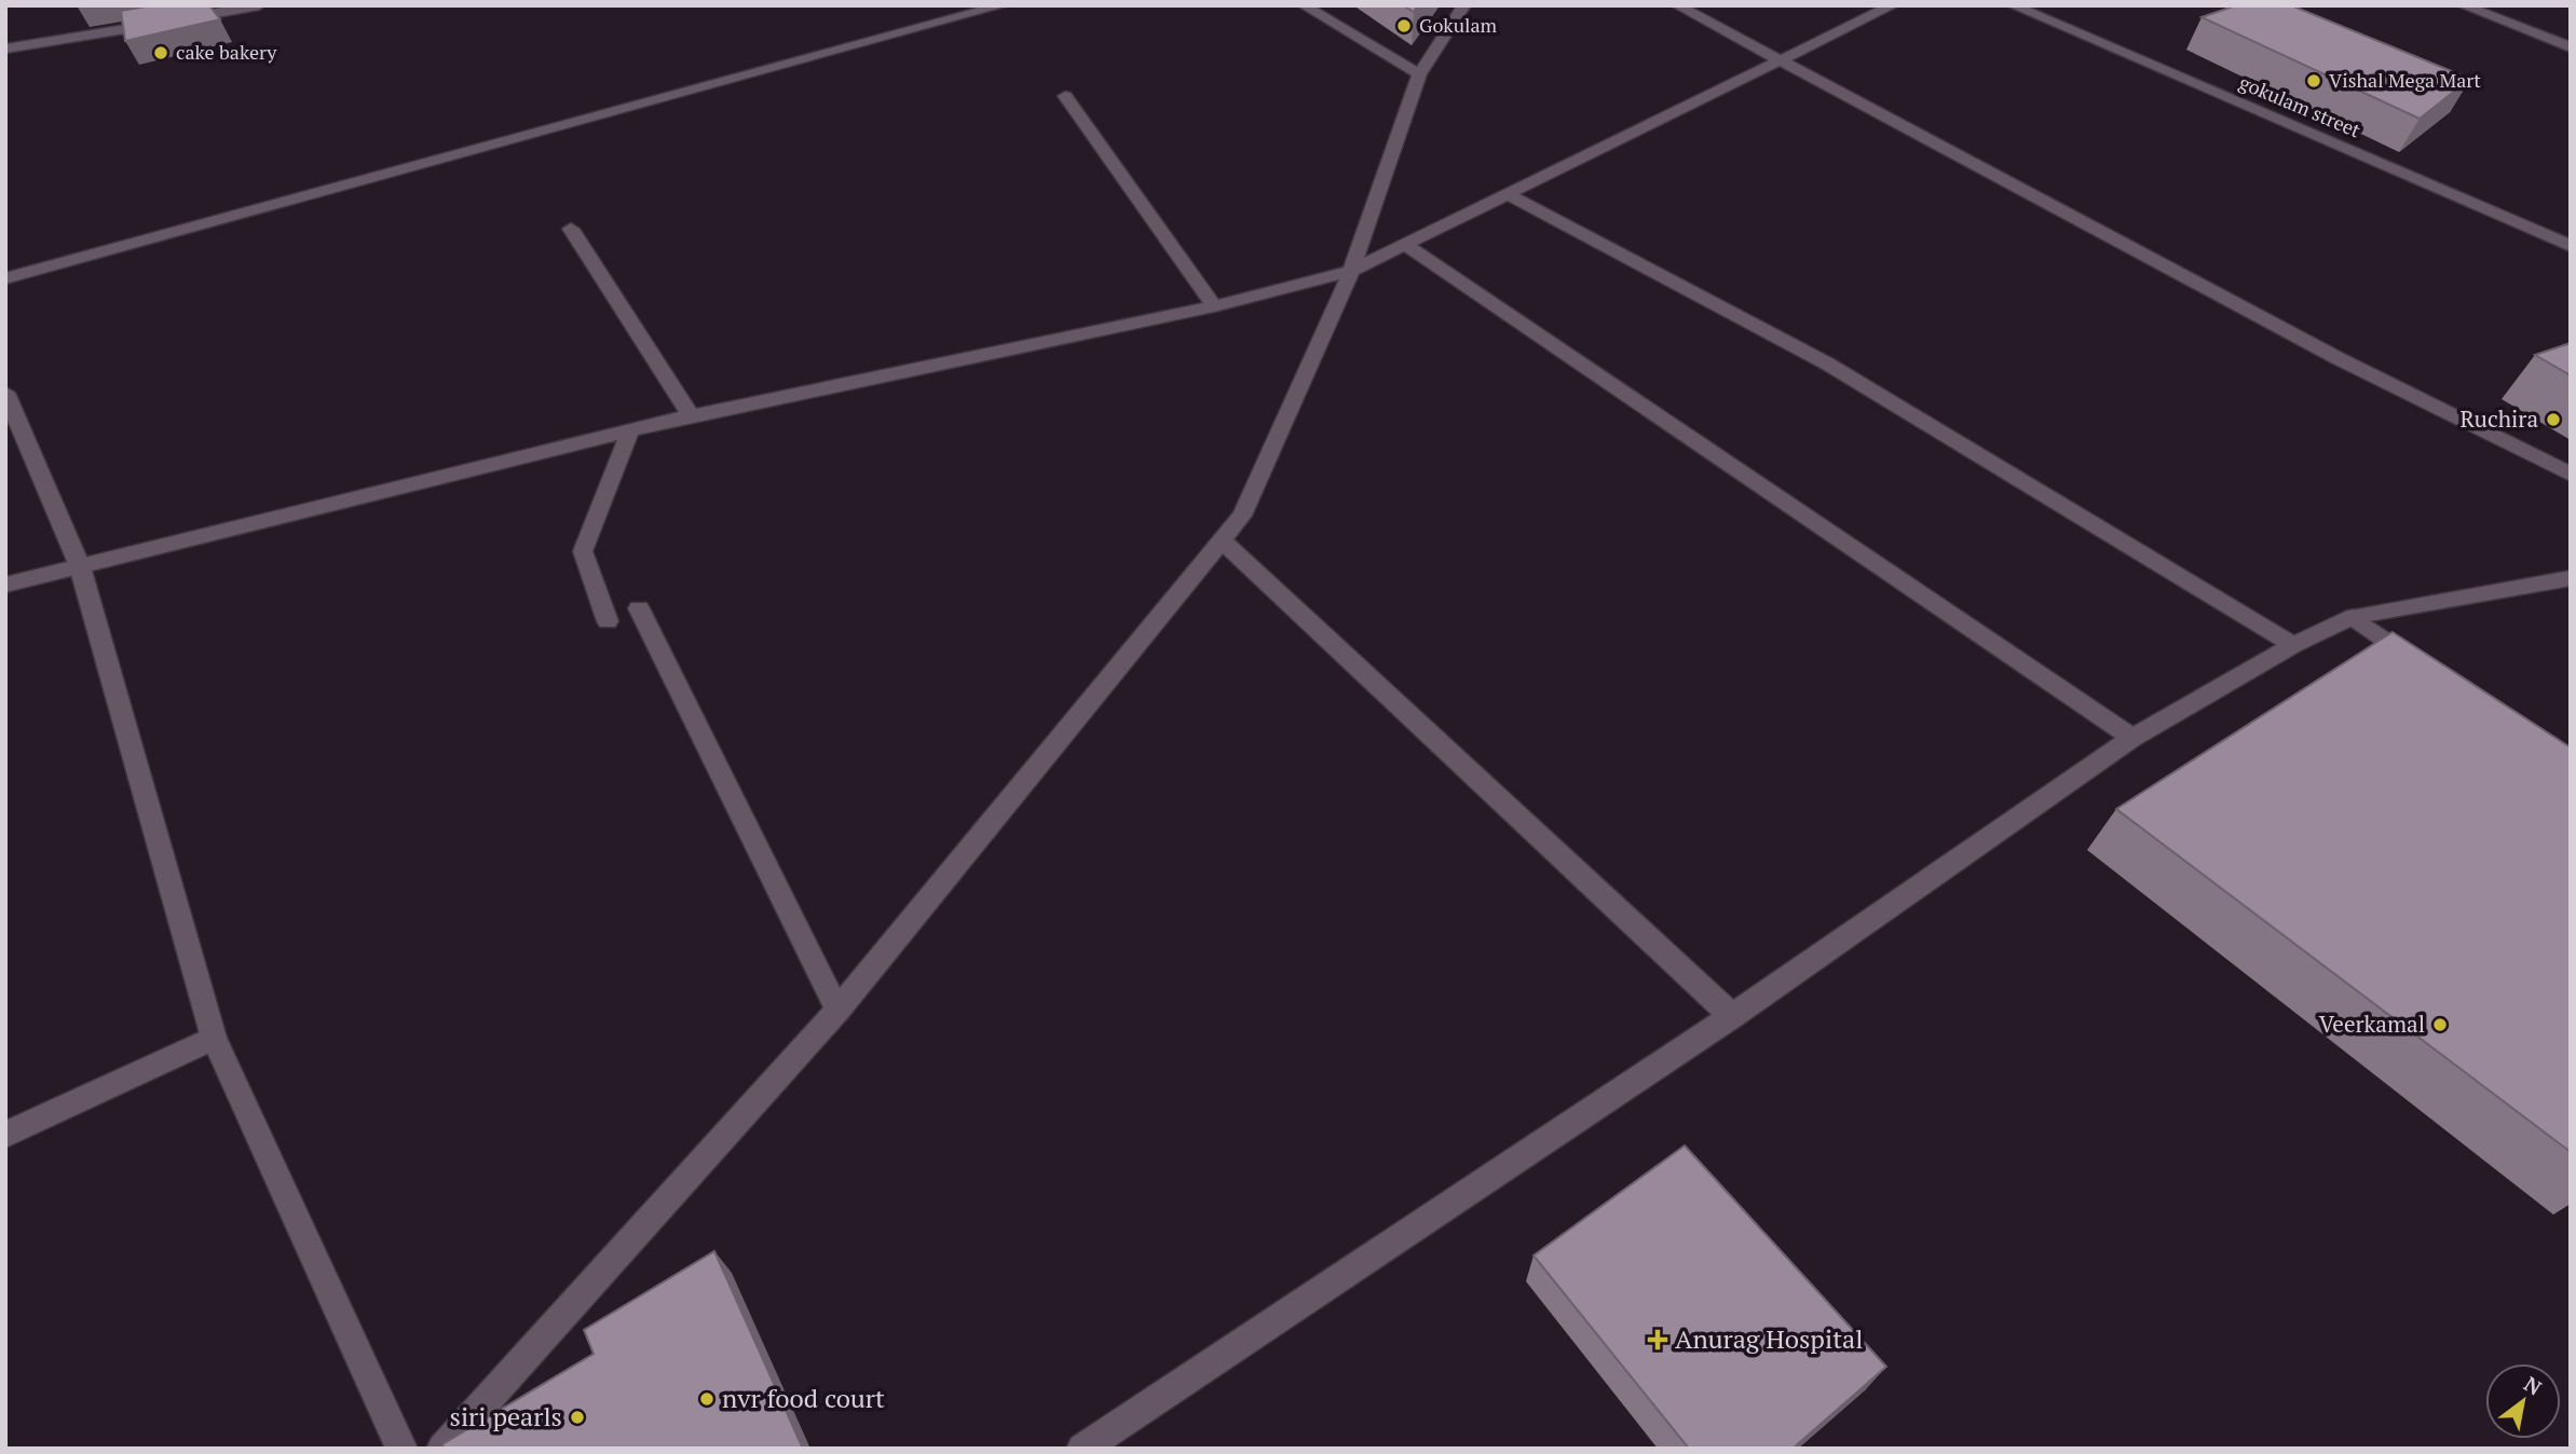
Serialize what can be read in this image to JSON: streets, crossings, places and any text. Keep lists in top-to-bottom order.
{
  "streets": {
    "street": ["gokulam street"]
  },
  "places": {
    "other": [
      "Gokulam",
      "cake bakery",
      "Vishal Mega Mart",
      "Ruchira",
      "Veerkamal",
      "nvr food court",
      "siri pearls"
    ],
    "health": ["Anurag Hospital"]
  },
  "north": "top right"
}
